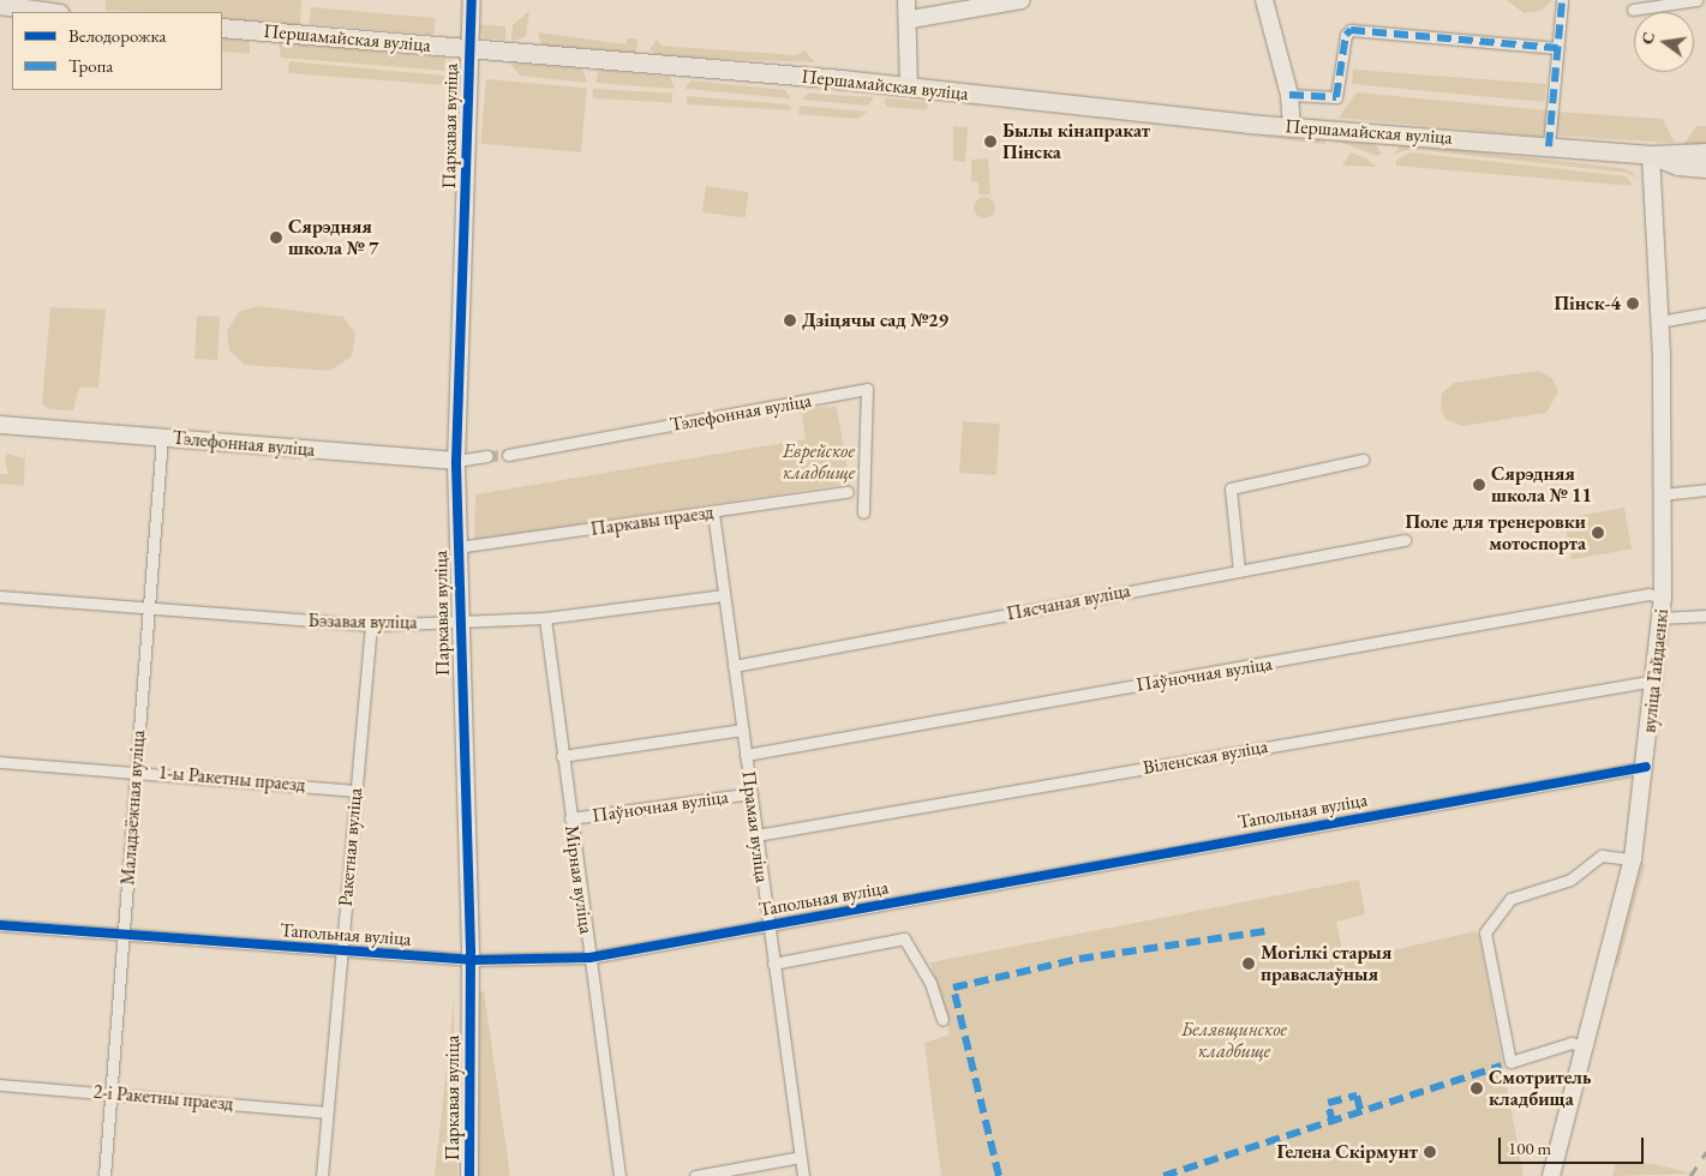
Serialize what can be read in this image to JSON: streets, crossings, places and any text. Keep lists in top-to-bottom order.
{
  "streets": {
    "main road": ["Першамайская вуліца"],
    "street": [
      "Паркавая вуліца",
      "Тэлефонная вуліца",
      "Паркавы праезд",
      "Пясчаная вуліца",
      "Бэзавая вуліца",
      "вуліца Гайдаенкі",
      "Паўночная вуліца",
      "Віленская вуліца",
      "1-ы Ракетны праезд",
      "Маладзёжная вуліца",
      "Тапольная вуліца",
      "Прамая вуліца",
      "Ракетная вуліца",
      "Мірная вуліца",
      "2-і Ракетны праезд"
    ]
  },
  "crossings": [
    ["Першамайская вуліца", "Паркавая вуліца"],
    ["Першамайская вуліца", "вуліца Гайдаенкі"],
    ["Паркавая вуліца", "Тэлефонная вуліца"],
    ["Паркавая вуліца", "Паркавы праезд"],
    ["Паркавая вуліца", "Бэзавая вуліца"],
    ["Паркавая вуліца", "Тапольная вуліца"],
    ["Тэлефонная вуліца", "Маладзёжная вуліца"],
    ["Паркавы праезд", "Прамая вуліца"],
    ["Пясчаная вуліца", "Прамая вуліца"],
    ["Бэзавая вуліца", "Маладзёжная вуліца"],
    ["Бэзавая вуліца", "Прамая вуліца"],
    ["Бэзавая вуліца", "Ракетная вуліца"],
    ["Бэзавая вуліца", "Мірная вуліца"],
    ["вуліца Гайдаенкі", "Паўночная вуліца"],
    ["вуліца Гайдаенкі", "Віленская вуліца"],
    ["вуліца Гайдаенкі", "Тапольная вуліца"],
    ["Паўночная вуліца", "Прамая вуліца"],
    ["Паўночная вуліца", "Мірная вуліца"],
    ["Віленская вуліца", "Прамая вуліца"],
    ["1-ы Ракетны праезд", "Маладзёжная вуліца"],
    ["1-ы Ракетны праезд", "Ракетная вуліца"],
    ["Маладзёжная вуліца", "Тапольная вуліца"],
    ["Маладзёжная вуліца", "2-і Ракетны праезд"],
    ["Тапольная вуліца", "Прамая вуліца"],
    ["Тапольная вуліца", "Ракетная вуліца"],
    ["Тапольная вуліца", "Мірная вуліца"],
    ["Ракетная вуліца", "2-і Ракетны праезд"]
  ],
  "parks": ["Еврейское кладбище", "Белявщинское кладбище"],
  "places": [
    "Былы кінапракат Пінска",
    "Сярэдняя школа № 7",
    "Пінск-4",
    "Дзіцячы сад №29",
    "Сярэдняя школа № 11",
    "Поле для тренеровки мотоспорта",
    "Могілкі старыя праваслаўныя",
    "Смотритель кладбища",
    "Гелена Скірмунт"
  ],
  "legend": ["Велодорожка", "Тропа"],
  "scale_bar": "100 m",
  "north": "left"
}
